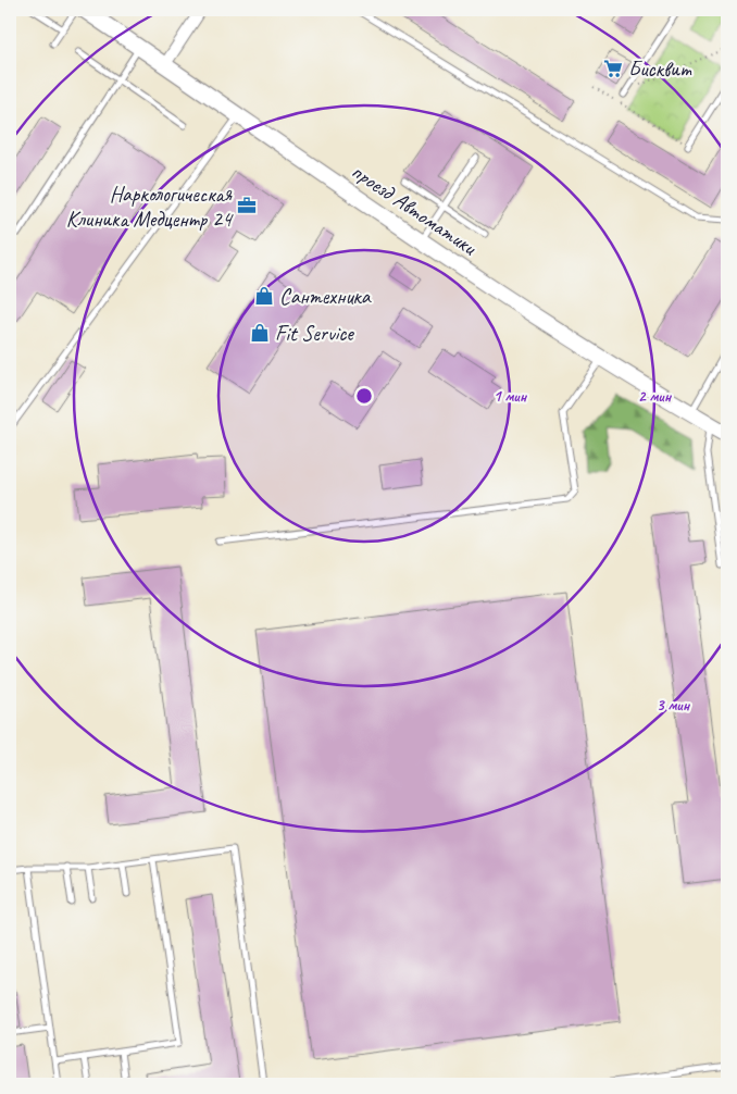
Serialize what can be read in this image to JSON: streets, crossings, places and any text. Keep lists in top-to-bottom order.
{
  "streets": {
    "main road": ["проезд Автоматики"]
  },
  "places": {
    "supermarket": ["Бисквит"],
    "office": ["Наркологическая Клиника Медцентр 24"],
    "shop": ["Сантехника", "Fit Service"]
  },
  "rings": ["1 мин", "2 мин", "3 мин"]
}
